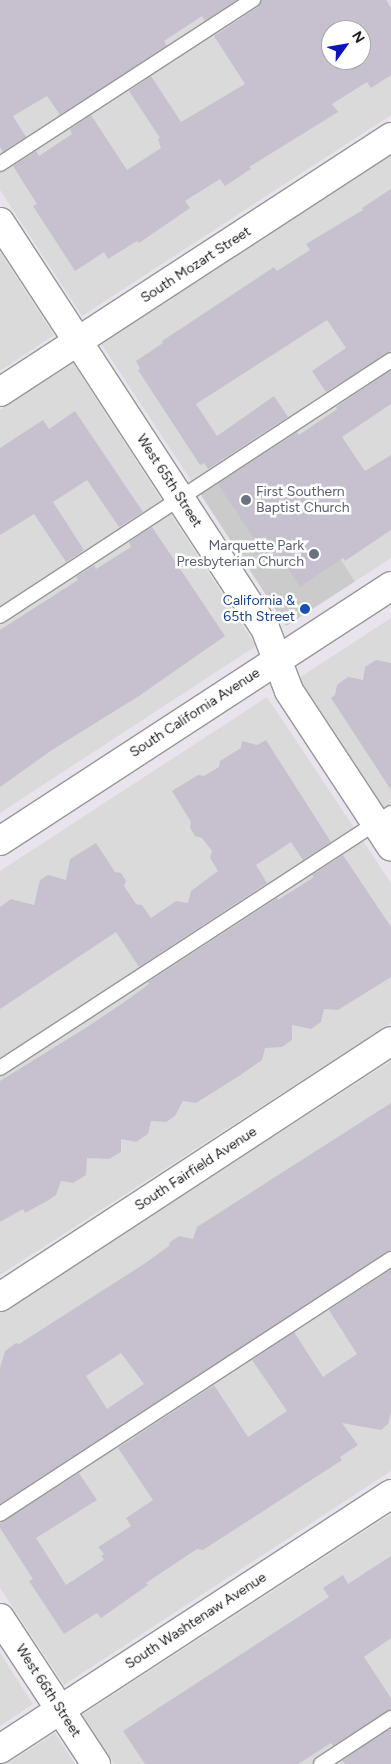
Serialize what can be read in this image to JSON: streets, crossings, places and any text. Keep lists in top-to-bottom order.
{
  "streets": {
    "street": [
      "South Mozart Street",
      "West 65th Street",
      "South California Avenue",
      "South Fairfield Avenue",
      "South Washtenaw Avenue",
      "West 66th Street"
    ]
  },
  "crossings": [
    ["South Mozart Street", "West 65th Street"],
    ["West 65th Street", "South California Avenue"],
    ["South Washtenaw Avenue", "West 66th Street"]
  ],
  "places": ["First Southern Baptist Church", "Marquette Park Presbyterian Church", "California & 65th Street"],
  "north": "top right"
}
